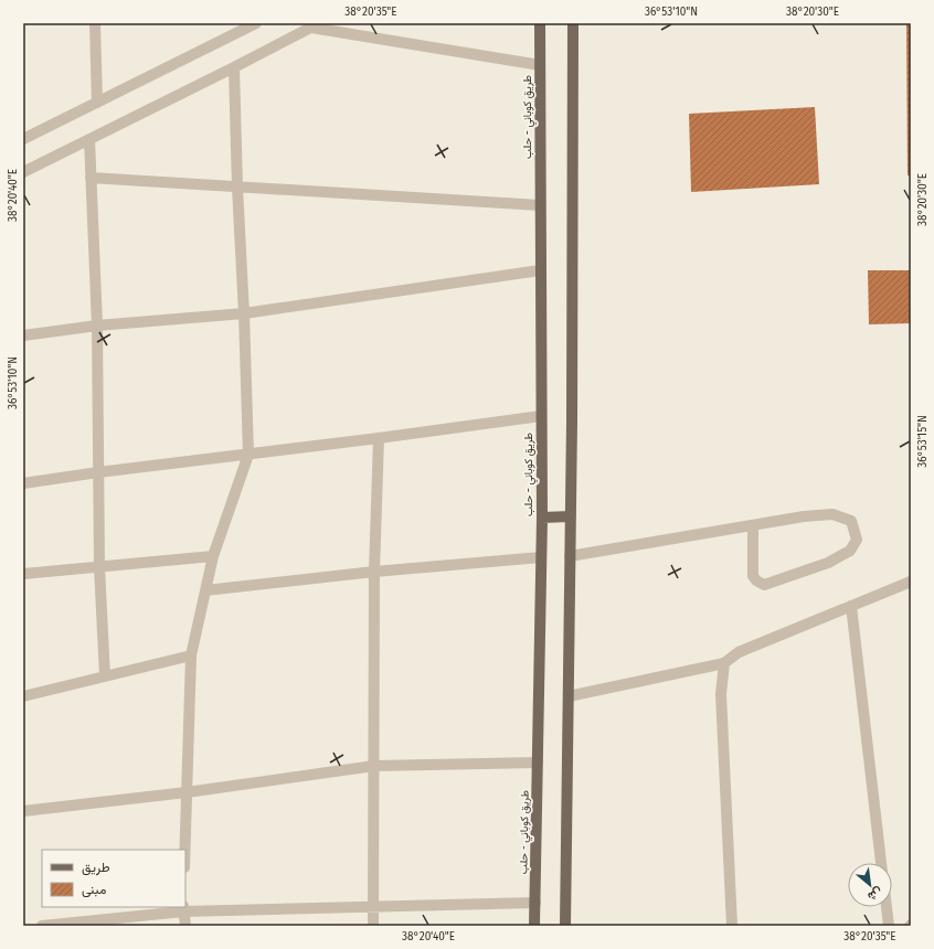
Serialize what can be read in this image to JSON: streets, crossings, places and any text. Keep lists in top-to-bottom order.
{
  "streets": {
    "main road": ["طريق كوباني - حلب"]
  },
  "legend": ["طريق", "مبنى"],
  "north": "bottom right",
  "coordinates": [
    "38°20'35\"E",
    "36°53'10\"N",
    "38°20'30\"E",
    "38°20'40\"E",
    "36°53'15\"N"
  ]
}
